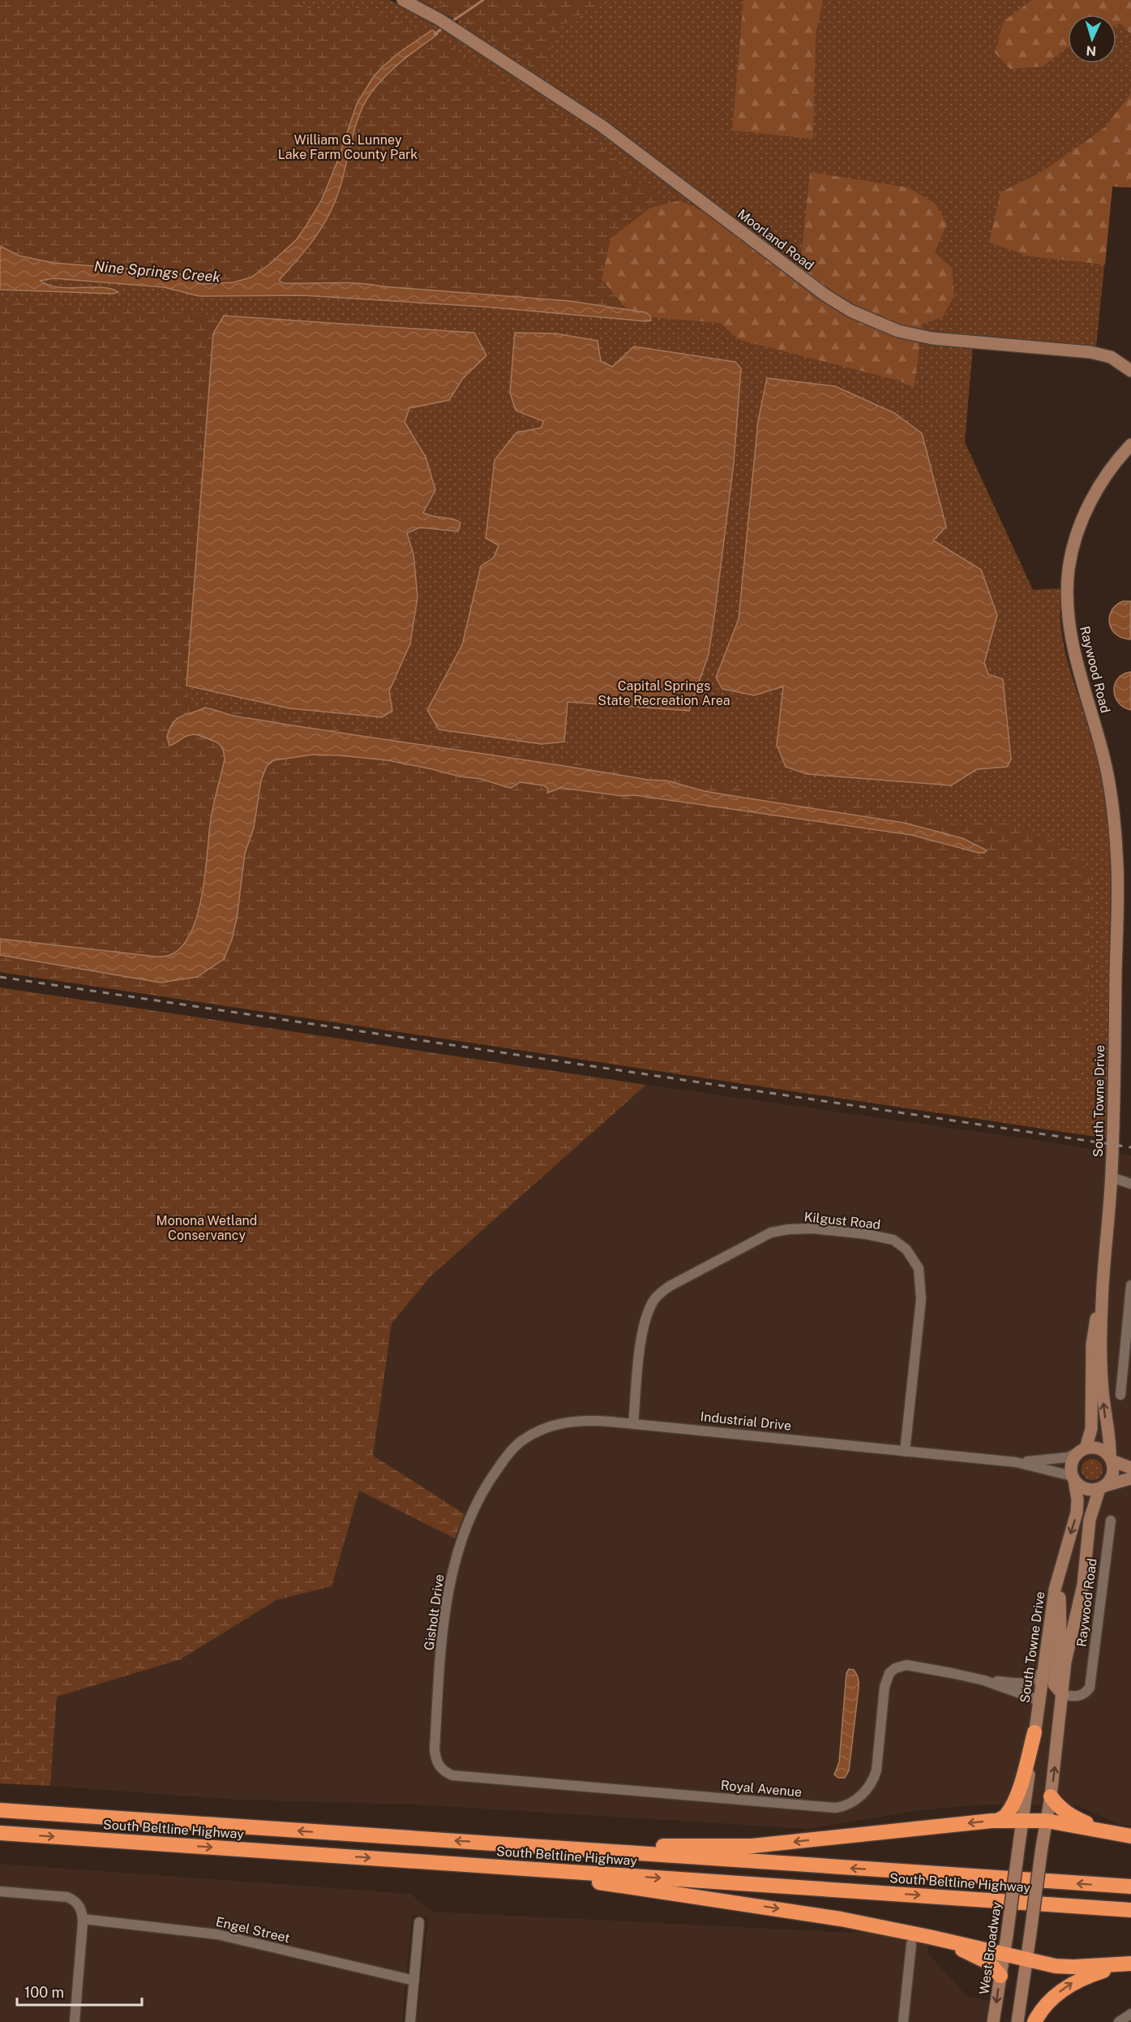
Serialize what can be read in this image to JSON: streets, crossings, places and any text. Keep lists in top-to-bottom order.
{
  "streets": {
    "highway": ["South Beltline Highway"],
    "street": [
      "Moorland Road",
      "Raywood Road",
      "South Towne Drive",
      "Kilgust Road",
      "Industrial Drive",
      "Gisholt Drive",
      "Royal Avenue",
      "Engel Street",
      "West Broadway"
    ]
  },
  "crossings": [
    ["Raywood Road", "South Towne Drive"],
    ["South Towne Drive", "Industrial Drive"],
    ["South Towne Drive", "Royal Avenue"],
    ["South Towne Drive", "West Broadway"],
    ["Kilgust Road", "Industrial Drive"],
    ["Industrial Drive", "Gisholt Drive"],
    ["Gisholt Drive", "Royal Avenue"]
  ],
  "water": ["Nine Springs Creek"],
  "parks": ["William G. Lunney Lake Farm County Park", "Capital Springs State Recreation Area", "Monona Wetland Conservancy"],
  "scale_bar": "100 m",
  "north": "bottom"
}
